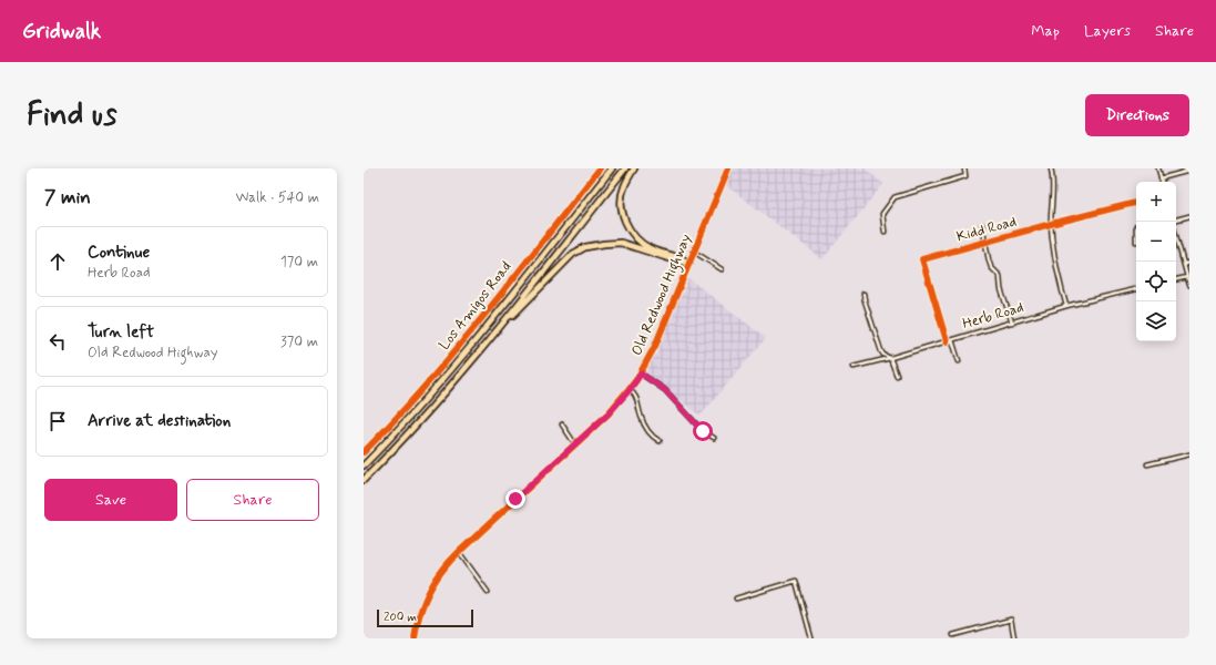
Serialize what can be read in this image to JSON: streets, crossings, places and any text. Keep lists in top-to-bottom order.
{
  "streets": {
    "main road": ["Old Redwood Highway", "Los Amigos Road"],
    "street": ["Kidd Road", "Herb Road"]
  },
  "crossings": [
    ["Kidd Road", "Herb Road"]
  ],
  "scale_bar": "200 m",
  "page": {
    "header": "Gridwalk",
    "nav": ["Map", "Layers", "Share"],
    "buttons": [
      "Directions",
      ["Save", "Share"]
    ],
    "title": "Find us",
    "heading": ["7 min", "Walk · 540 m"],
    "map_buttons": ["+", "−"],
    "list": [
      ["Continue", "Herb Road", "170 m"],
      ["Turn left", "Old Redwood Highway", "370 m"],
      "Arrive at destination"
    ],
    "scale": "200 m"
  }
}
